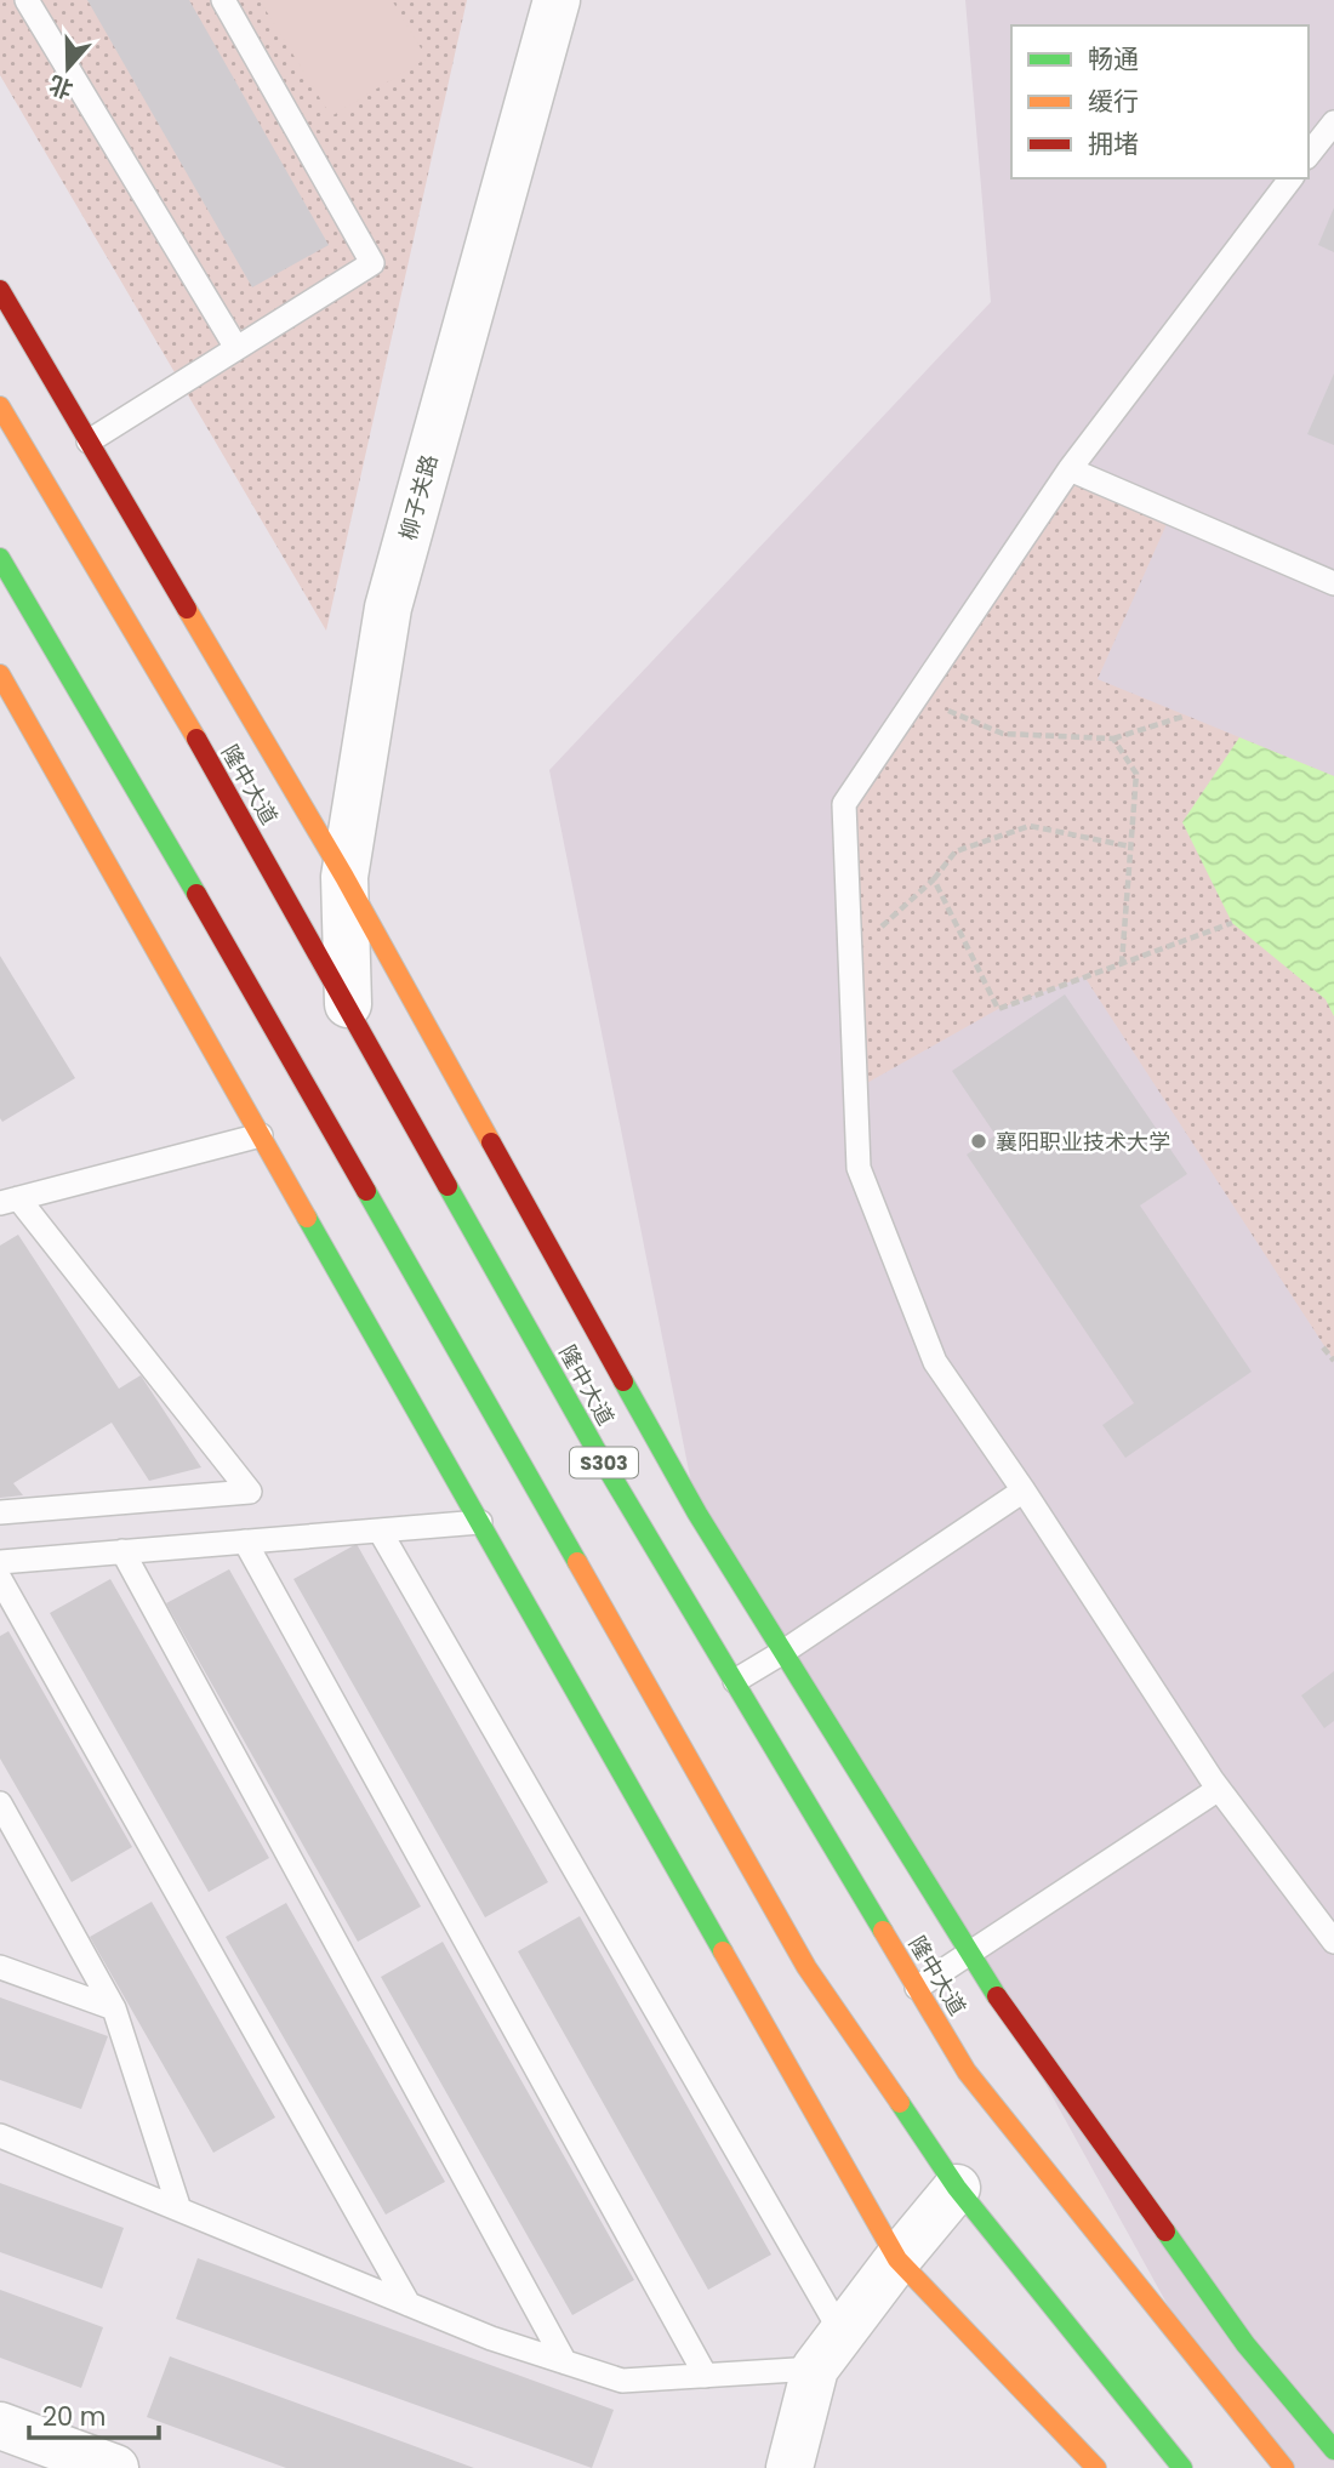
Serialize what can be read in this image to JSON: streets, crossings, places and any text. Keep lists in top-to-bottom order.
{
  "streets": {
    "main road": ["隆中大道", "S303"],
    "street": ["柳子关路"]
  },
  "crossings": [
    ["柳子关路", "隆中大道"]
  ],
  "places": ["襄阳职业技术大学"],
  "legend": ["畅通", "缓行", "拥堵"],
  "scale_bar": "20 m",
  "north": "bottom"
}
